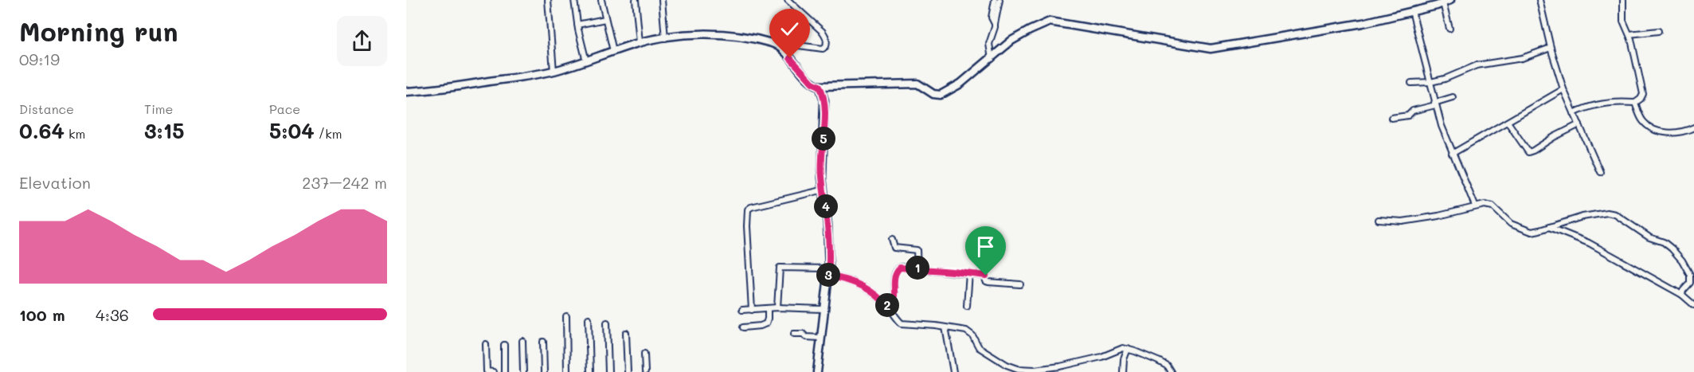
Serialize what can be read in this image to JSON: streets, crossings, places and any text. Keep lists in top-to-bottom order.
{
  "page": {
    "heading": ["Morning run", "09:19"],
    "stats": [
      ["Distance", "0.64 km"],
      ["Time", "3:15"],
      ["Pace", "5:04 /km"]
    ],
    "pins": [
      "5",
      "4",
      "1",
      "3",
      "2"
    ],
    "chart": ["Elevation", "237–242 m"],
    "list": [
      {
        "name": "100 m",
        "note": "4:36"
      }
    ]
  }
}
